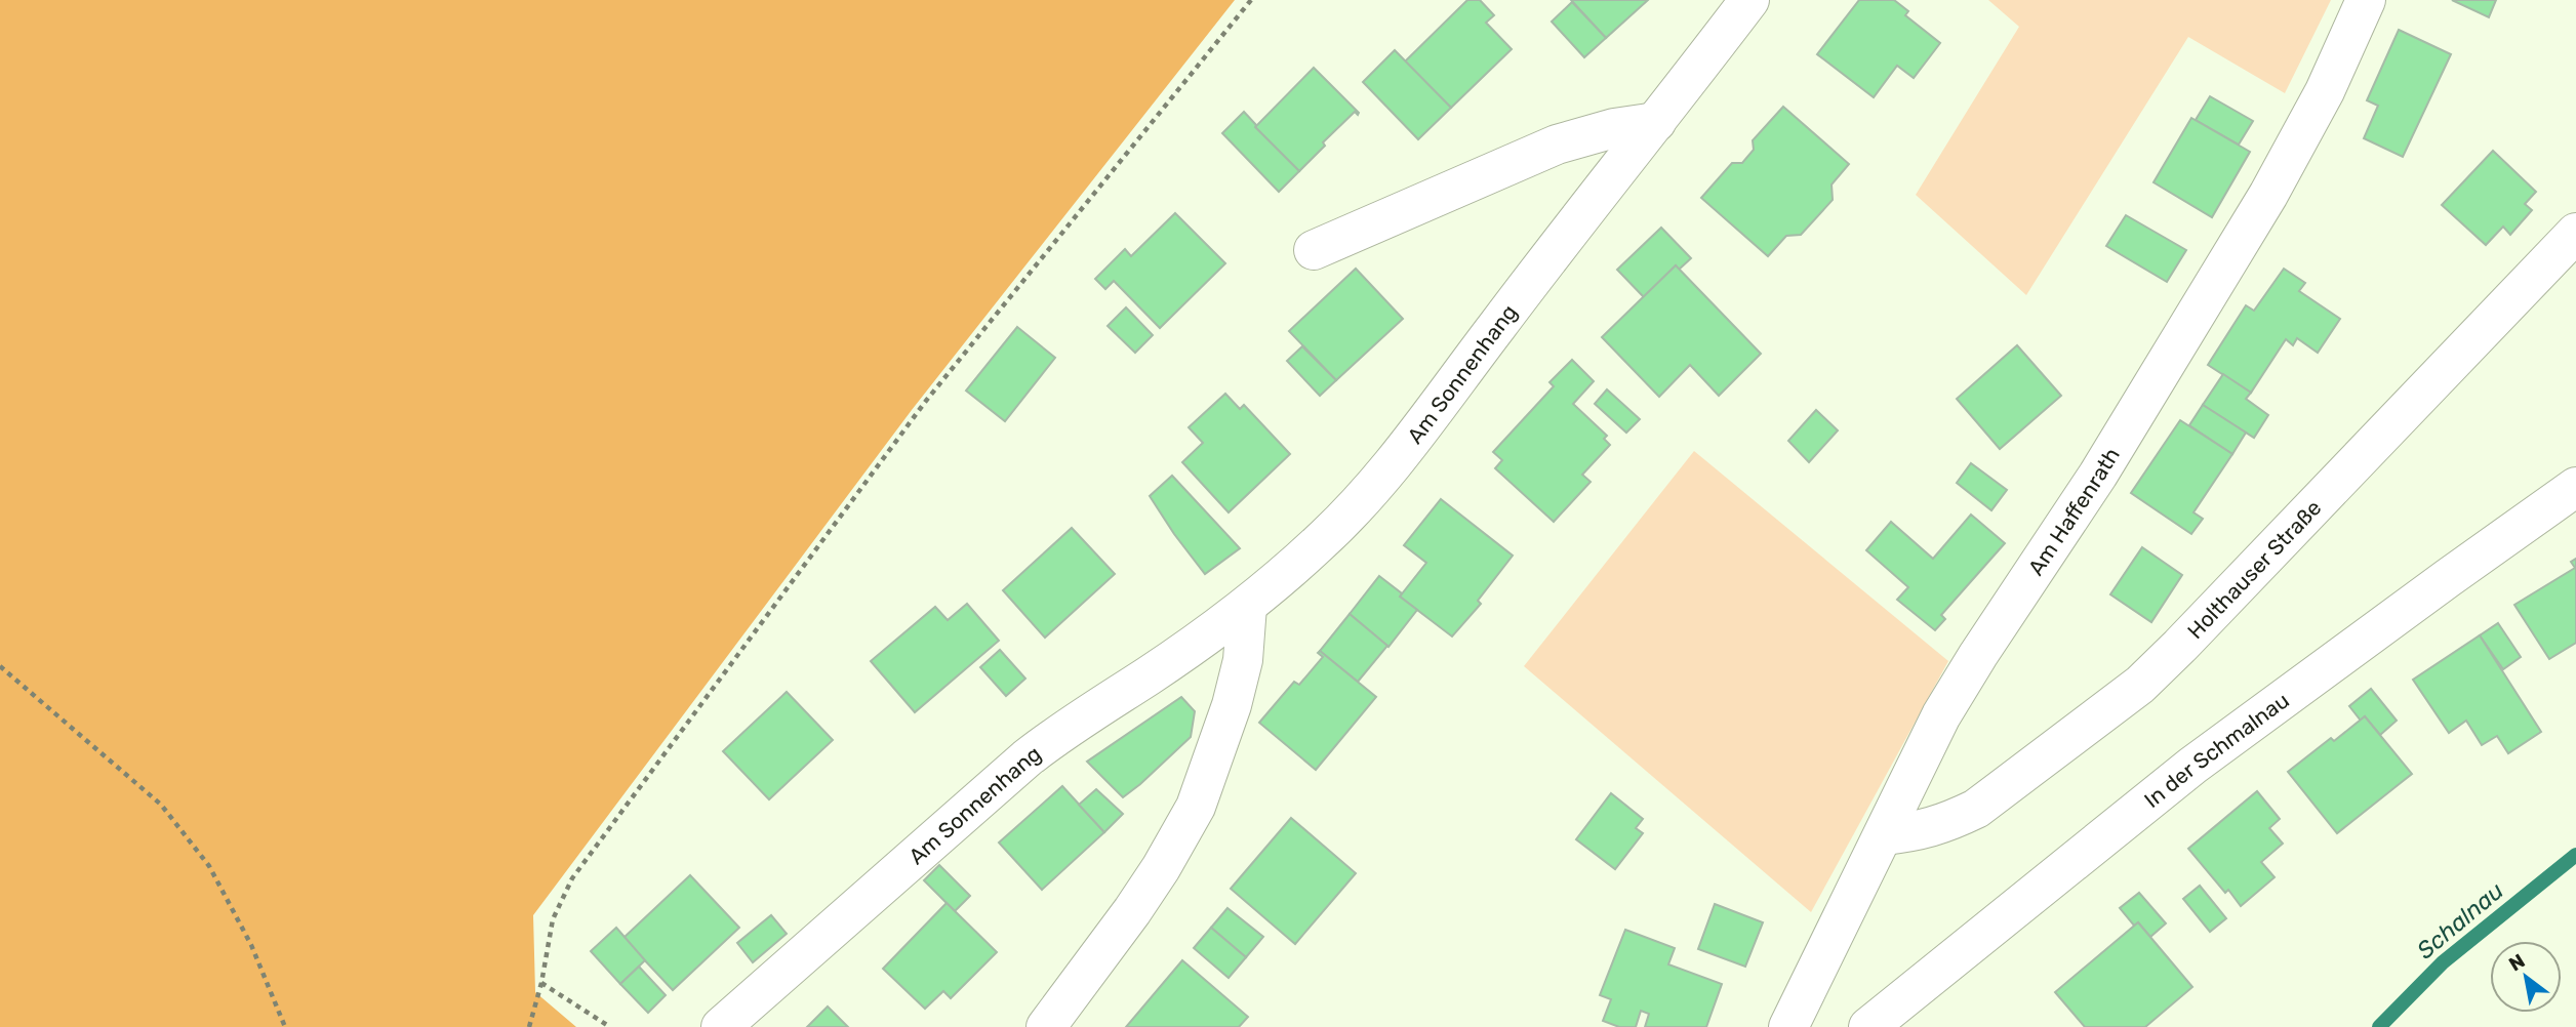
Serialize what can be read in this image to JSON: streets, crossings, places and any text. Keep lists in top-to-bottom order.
{
  "streets": {
    "street": [
      "Am Sonnenhang",
      "Am Haffenrath",
      "Holthauser Straße",
      "In der Schmalnau"
    ]
  },
  "crossings": [
    ["Am Haffenrath", "Holthauser Straße"]
  ],
  "water": ["Schalnau"],
  "north": "top left"
}
